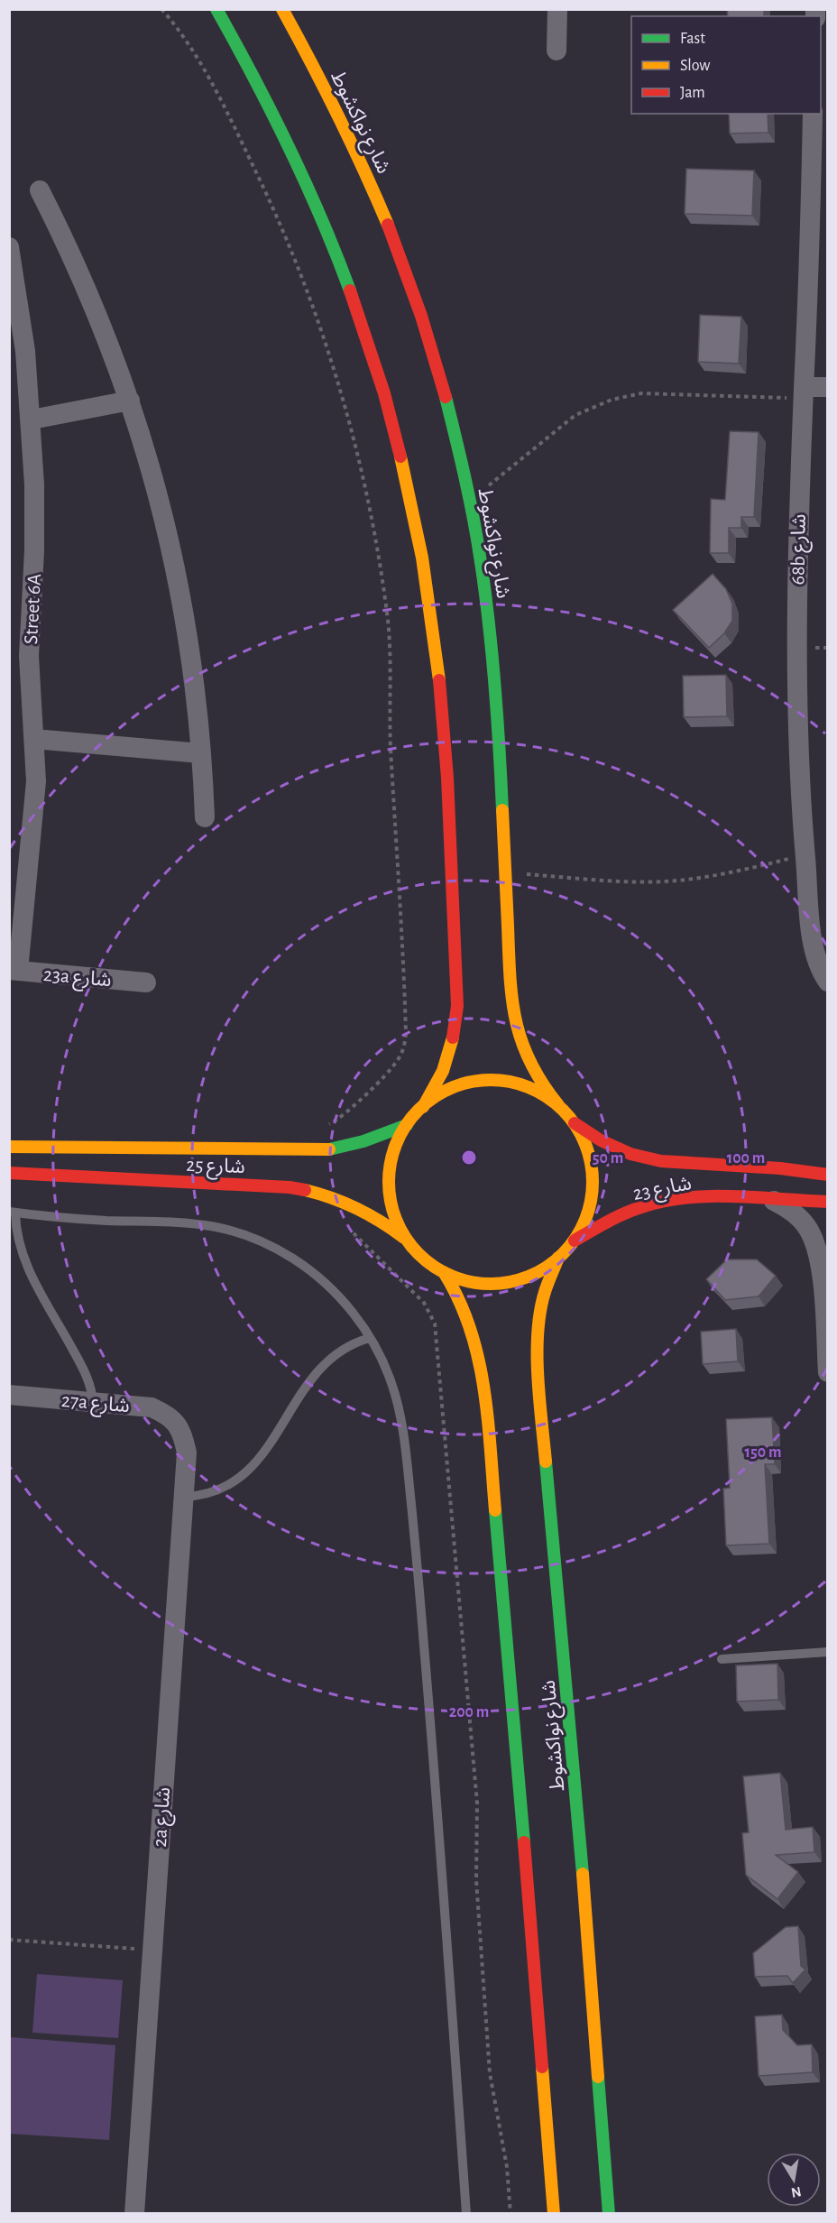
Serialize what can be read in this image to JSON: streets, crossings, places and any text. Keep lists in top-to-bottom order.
{
  "streets": {
    "street": [
      "شارع نواكشوط",
      "68b شارع",
      "Street 6A",
      "23a شارع",
      "شارع 25",
      "شارع 23",
      "27a شارع",
      "2a شارع"
    ]
  },
  "crossings": [
    ["Street 6A", "23a شارع"],
    ["27a شارع", "2a شارع"]
  ],
  "legend": ["Fast", "Slow", "Jam"],
  "north": "bottom",
  "rings": [
    "50 m",
    "100 m",
    "150 m",
    "200 m"
  ]
}
